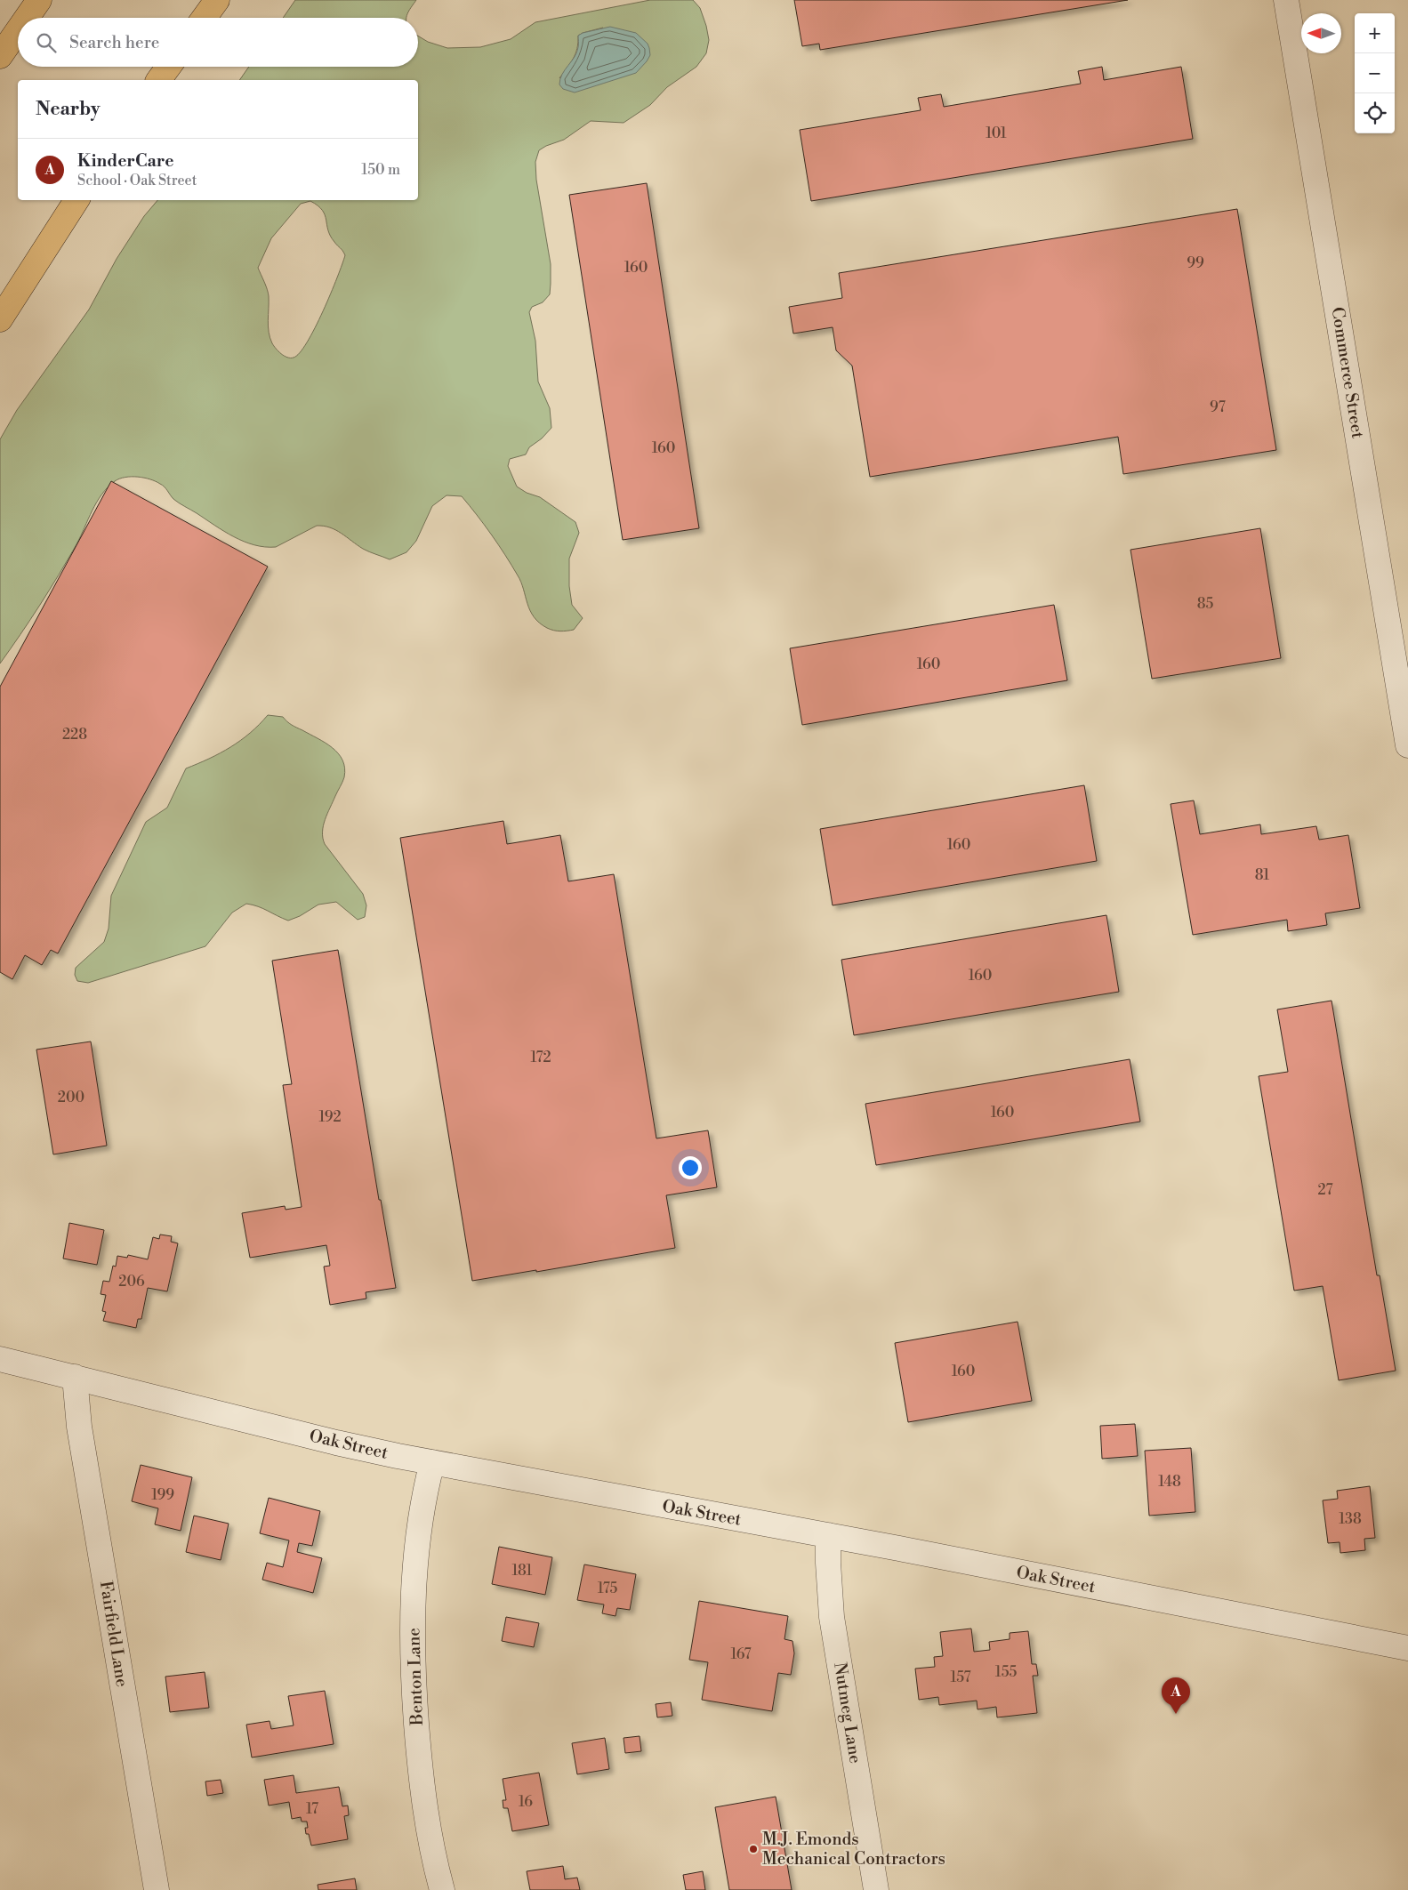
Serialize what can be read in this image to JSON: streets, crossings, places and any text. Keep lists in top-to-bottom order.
{
  "streets": {
    "street": [
      "Commerce Street",
      "Oak Street",
      "Fairfield Lane",
      "Benton Lane",
      "Nutmeg Lane"
    ]
  },
  "crossings": [
    ["Oak Street", "Fairfield Lane"],
    ["Oak Street", "Benton Lane"],
    ["Oak Street", "Nutmeg Lane"]
  ],
  "places": ["M.J. Emonds Mechanical Contractors"],
  "house_numbers": [
    "101",
    "99",
    "160",
    "97",
    "160",
    "85",
    "160",
    "228",
    "160",
    "81",
    "160",
    "172",
    "200",
    "160",
    "192",
    "27",
    "206",
    "160",
    "148",
    "199",
    "138",
    "181",
    "175",
    "167",
    "155",
    "157",
    "16",
    "17"
  ],
  "north": "left",
  "page": {
    "map_buttons": ["+", "−"],
    "search": "Search here",
    "heading": "Nearby",
    "list": [
      {
        "mark": "A",
        "name": "KinderCare",
        "note": "School · Oak Street",
        "value": "150 m"
      }
    ],
    "pins": "A"
  }
}
